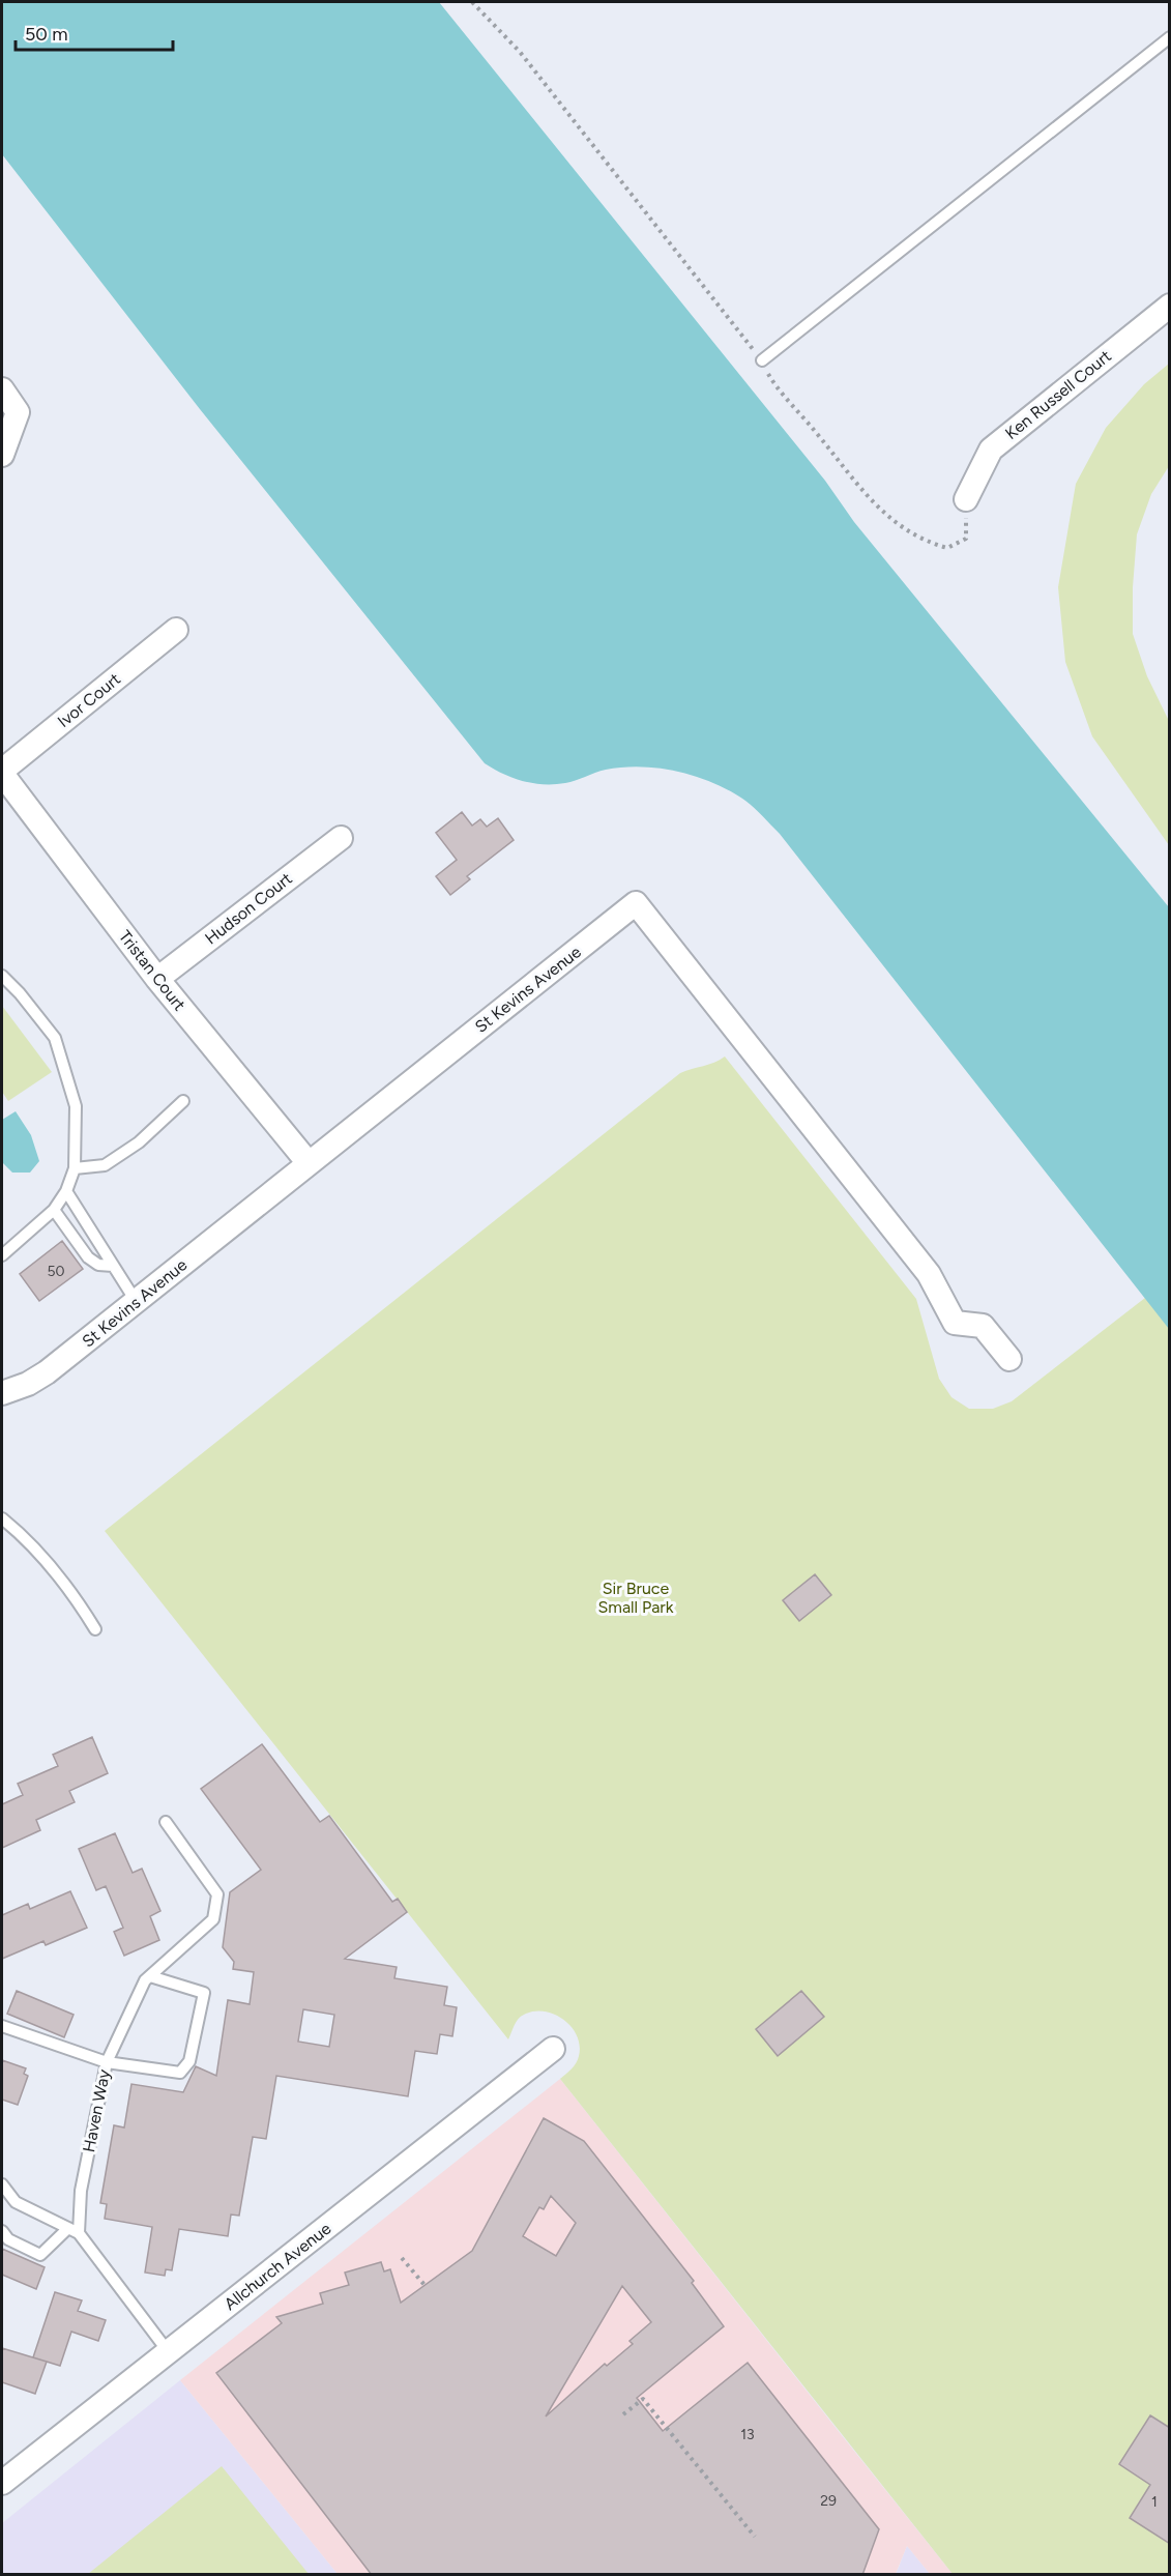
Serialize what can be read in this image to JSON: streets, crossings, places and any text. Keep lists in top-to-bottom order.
{
  "streets": {
    "street": [
      "Ken Russell Court",
      "Ivor Court",
      "Hudson Court",
      "Tristan Court",
      "St Kevins Avenue",
      "Allchurch Avenue"
    ],
    "lane": ["Haven Way"]
  },
  "crossings": [
    ["Ivor Court", "Tristan Court"],
    ["Hudson Court", "Tristan Court"],
    ["Tristan Court", "St Kevins Avenue"]
  ],
  "parks": ["Sir Bruce Small Park"],
  "house_numbers": [
    "50",
    "13",
    "29",
    "1"
  ],
  "scale_bar": "50 m"
}
